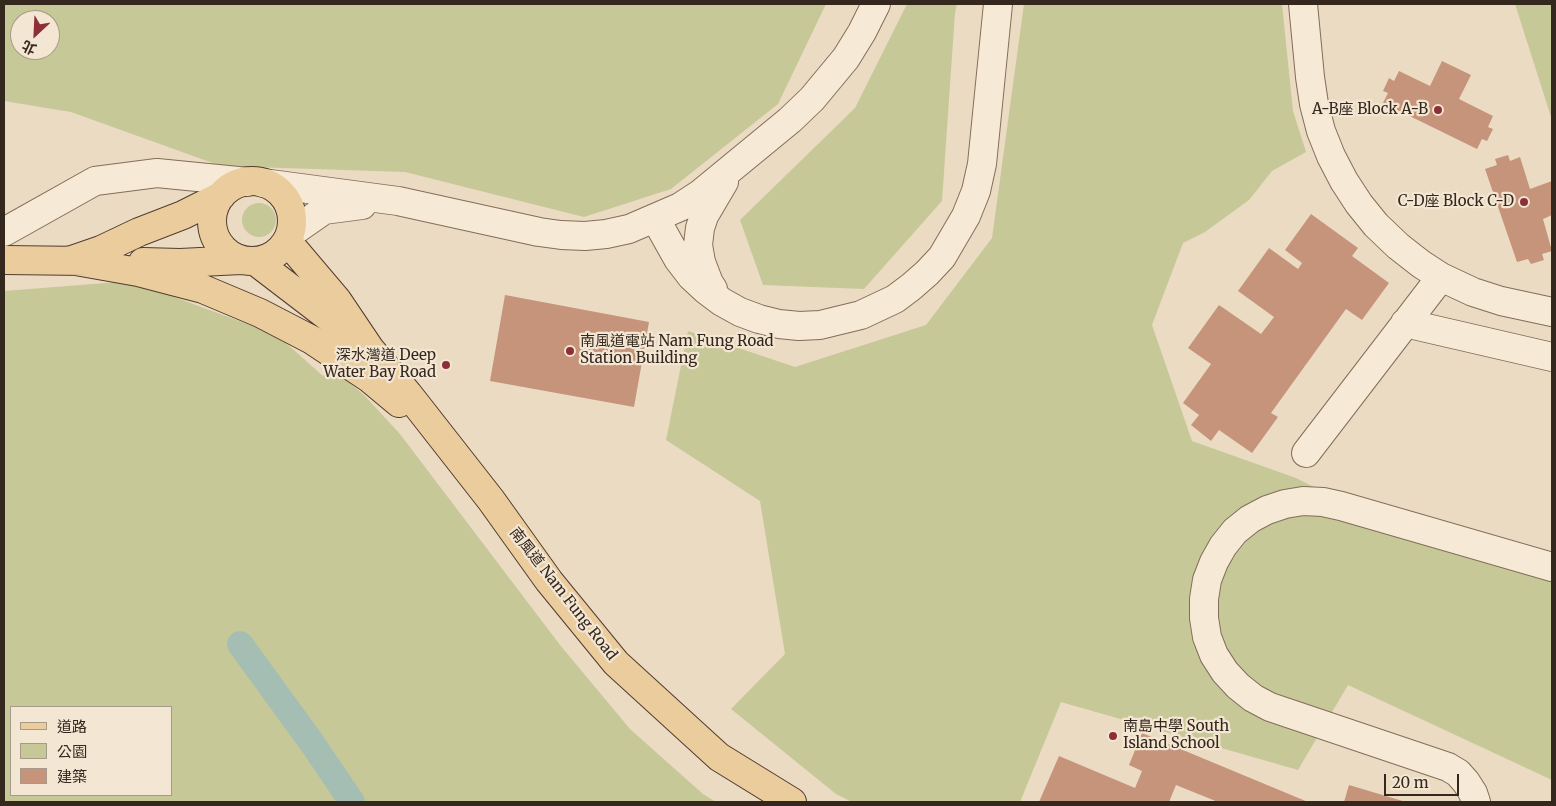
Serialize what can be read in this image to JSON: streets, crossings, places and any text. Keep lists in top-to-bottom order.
{
  "streets": {
    "main road": ["南風道 Nam Fung Road"]
  },
  "places": [
    "A-B座 Block A-B",
    "C-D座 Block C-D",
    "南風道電站 Nam Fung Road Station Building",
    "深水灣道 Deep Water Bay Road",
    "南島中學 South Island School"
  ],
  "legend": ["道路", "公園", "建築"],
  "scale_bar": "20 m",
  "north": "bottom left"
}
